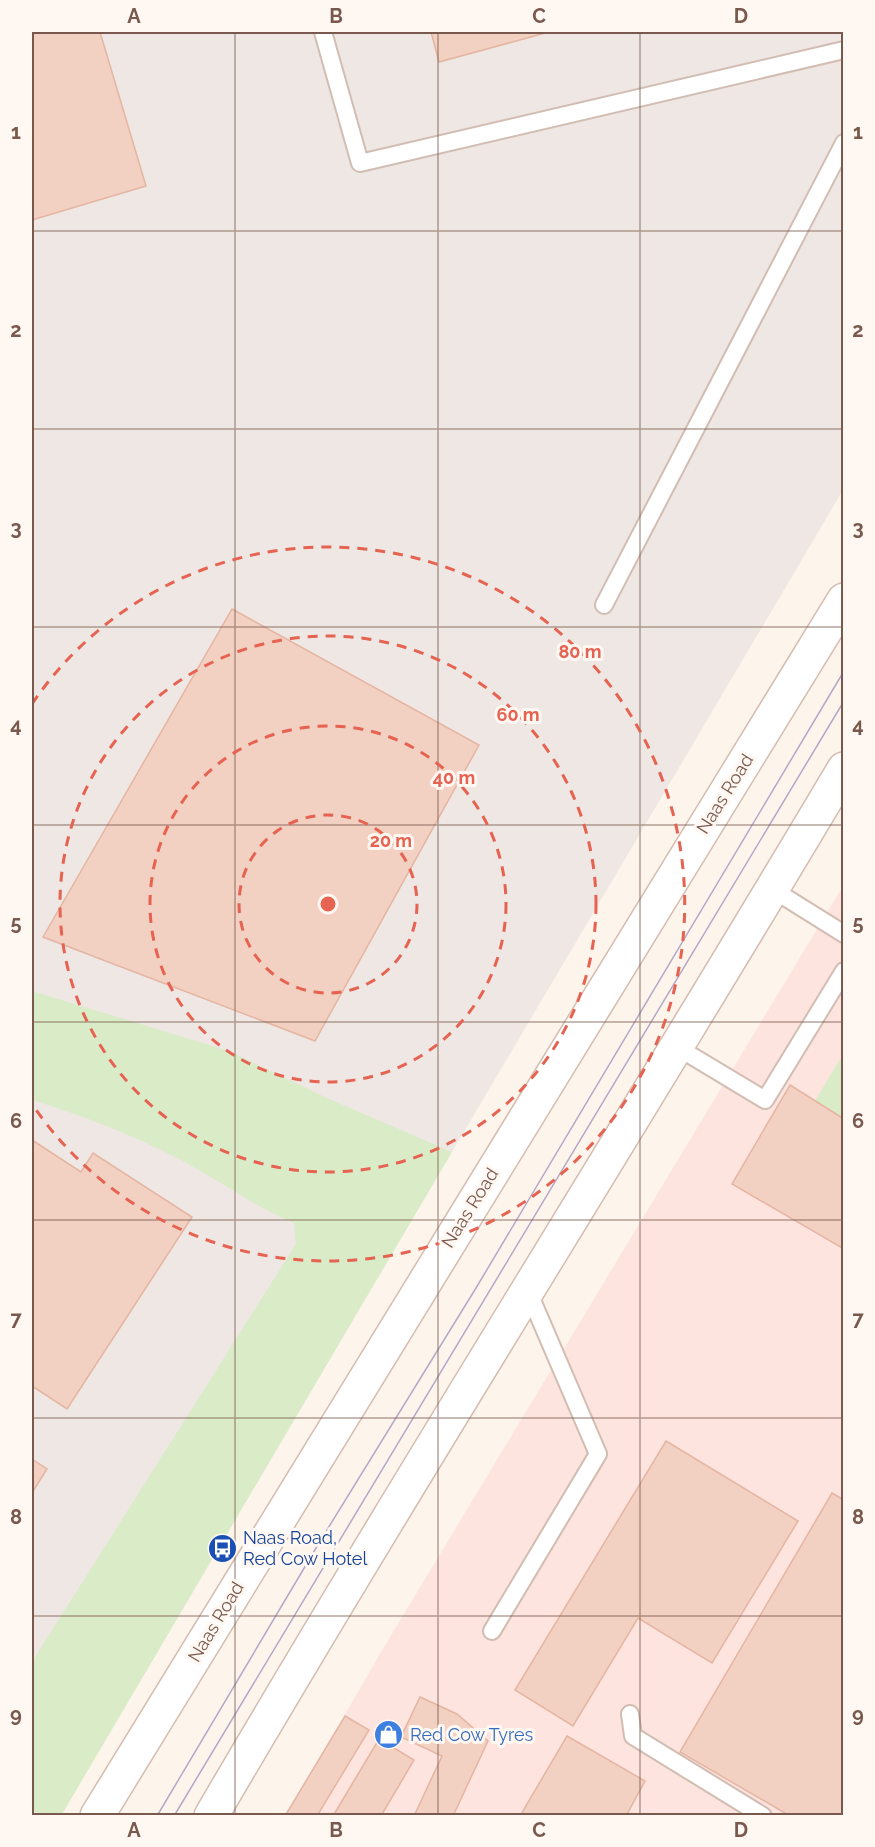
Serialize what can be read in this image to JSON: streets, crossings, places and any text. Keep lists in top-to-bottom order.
{
  "streets": {
    "main road": ["Naas Road"]
  },
  "places": {
    "bus stop": ["Naas Road, Red Cow Hotel"],
    "shop": ["Red Cow Tyres"]
  },
  "grid": {
    "columns": [
      "A",
      "B",
      "C",
      "D"
    ],
    "rows": [
      "1",
      "2",
      "3",
      "4",
      "5",
      "6",
      "7",
      "8",
      "9"
    ]
  },
  "rings": [
    "80 m",
    "60 m",
    "40 m",
    "20 m"
  ]
}
